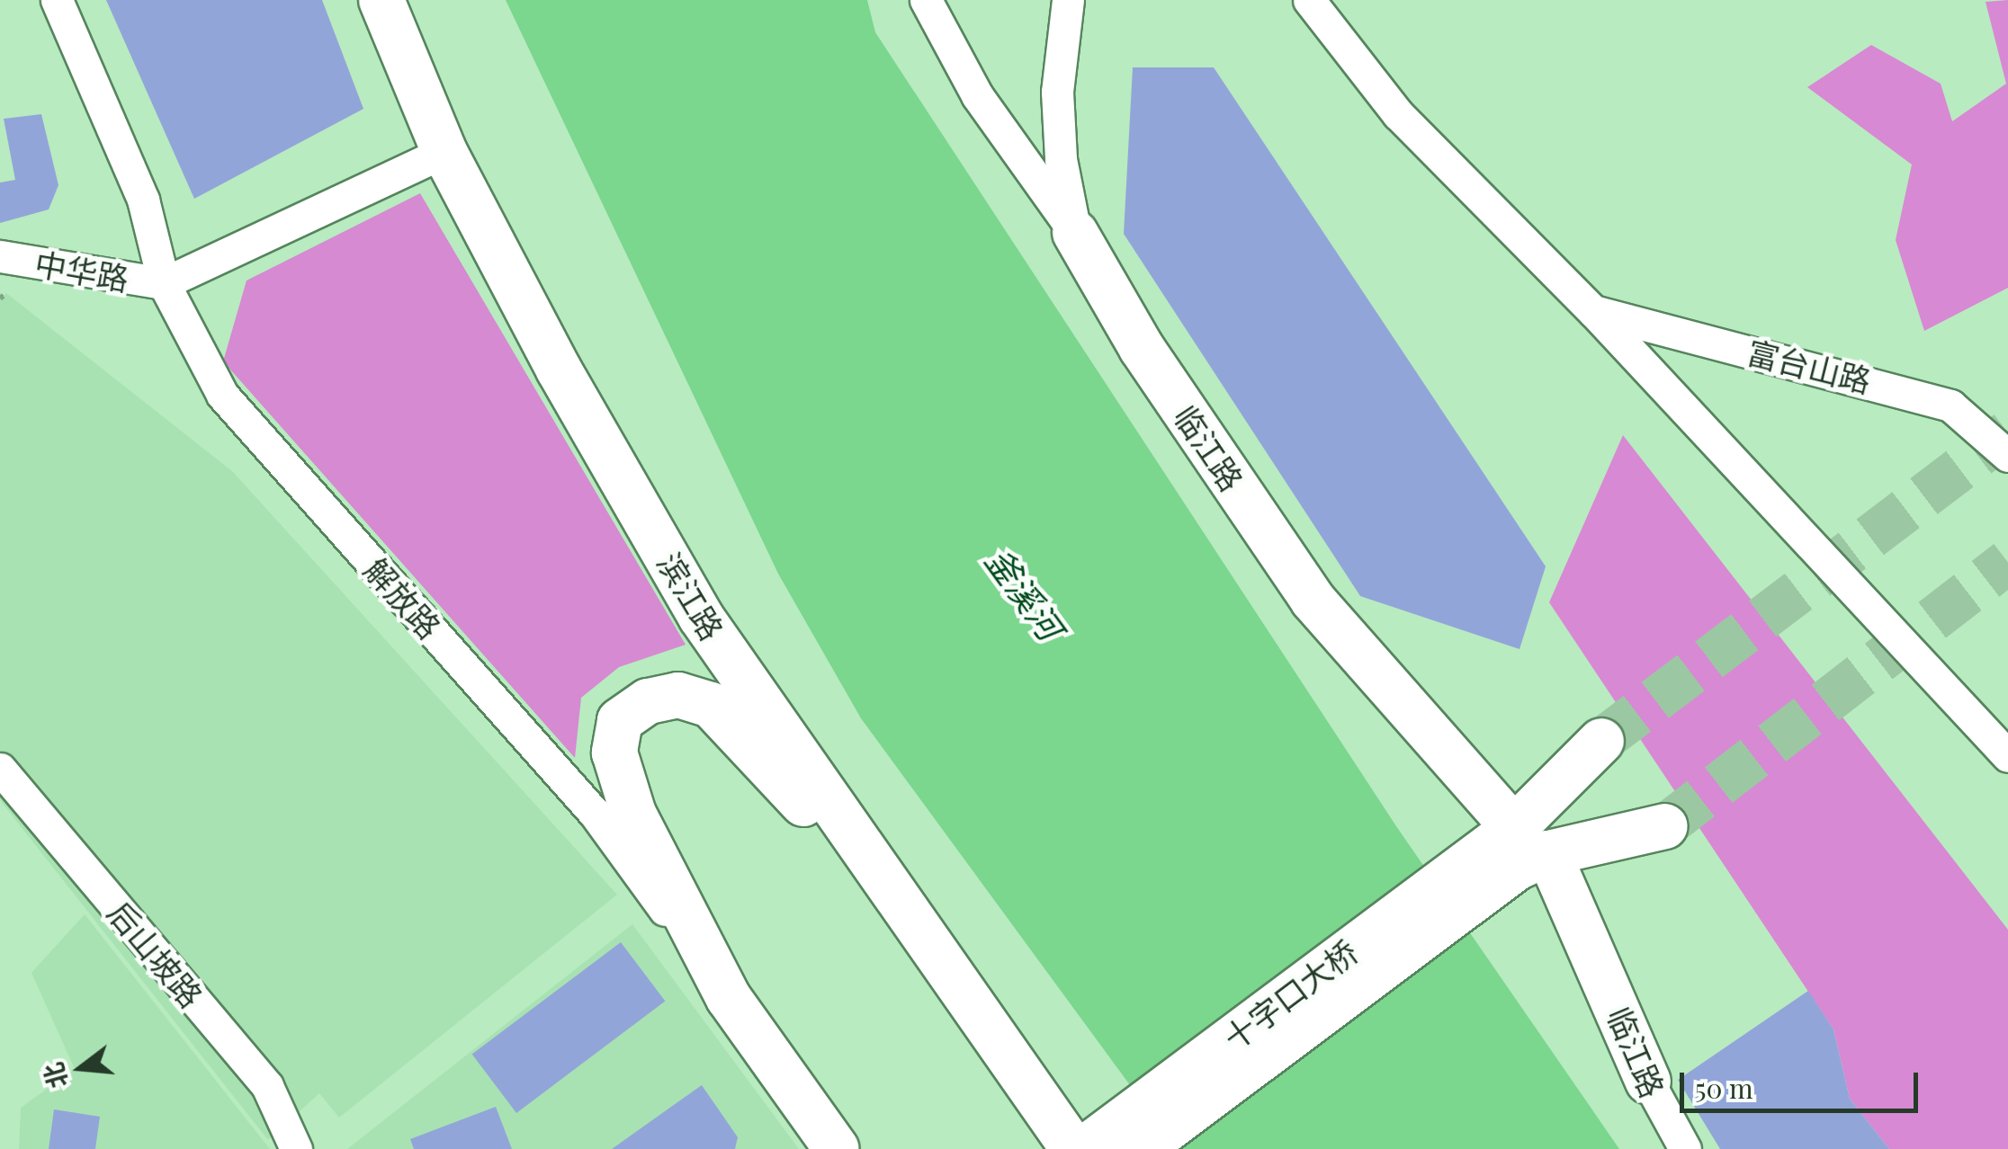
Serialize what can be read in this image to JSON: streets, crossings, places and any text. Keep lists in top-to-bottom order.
{
  "streets": {
    "main road": [
      "临江路",
      "滨江路",
      "解放路",
      "十字口大桥"
    ],
    "street": ["中华路", "富台山路", "后山坡路"]
  },
  "crossings": [
    ["中华路", "解放路"],
    ["临江路", "十字口大桥"]
  ],
  "water": ["釜溪河"],
  "scale_bar": "50 m",
  "north": "left"
}
